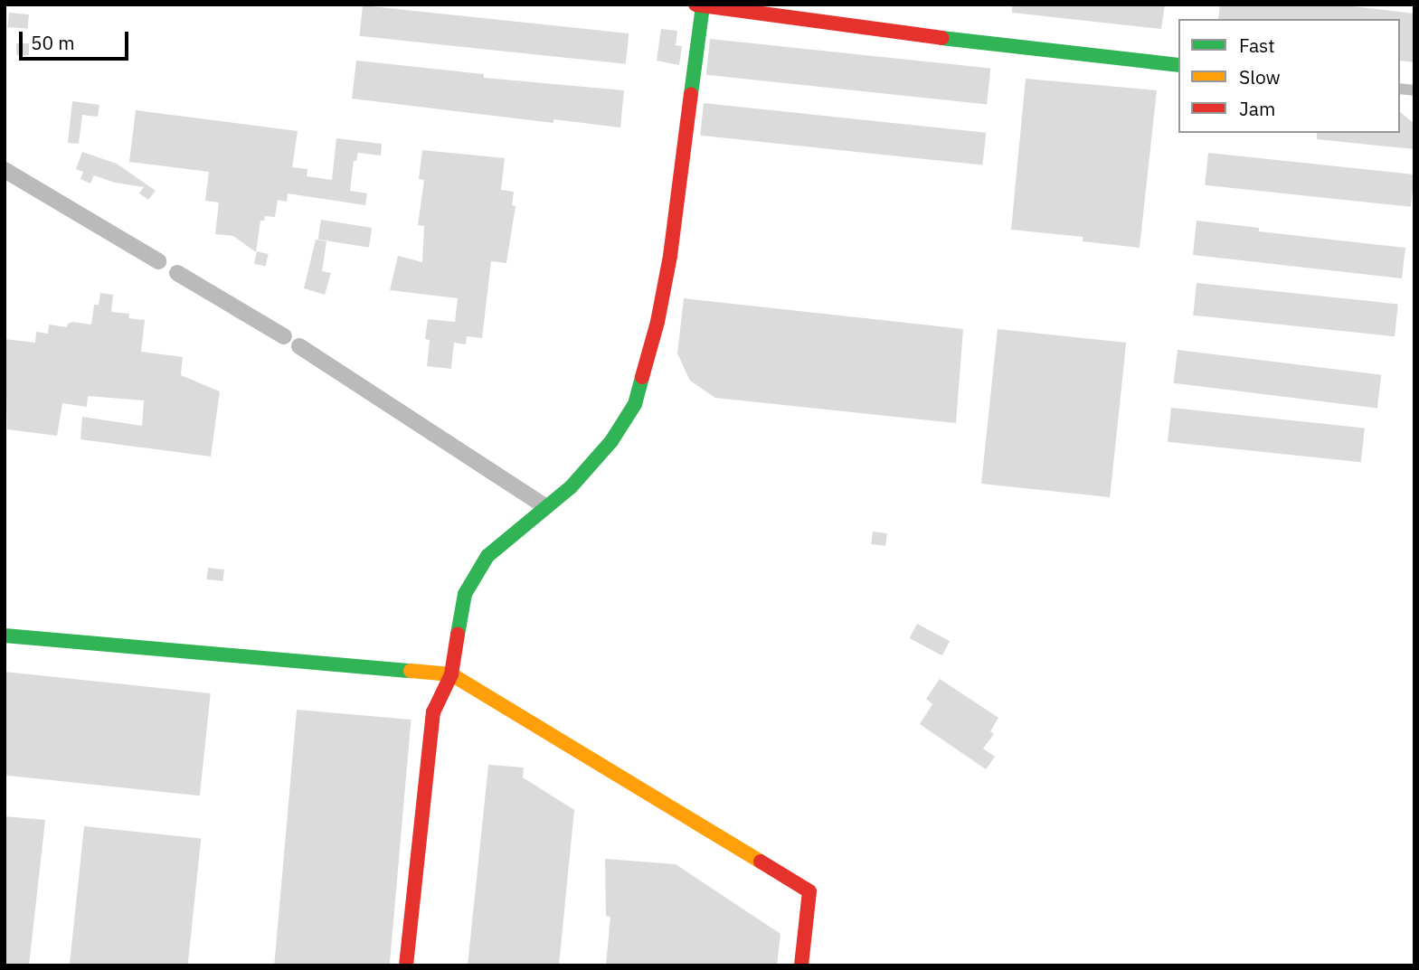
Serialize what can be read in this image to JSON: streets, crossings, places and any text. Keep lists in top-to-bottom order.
{
  "legend": ["Fast", "Slow", "Jam"],
  "scale_bar": "50 m"
}
